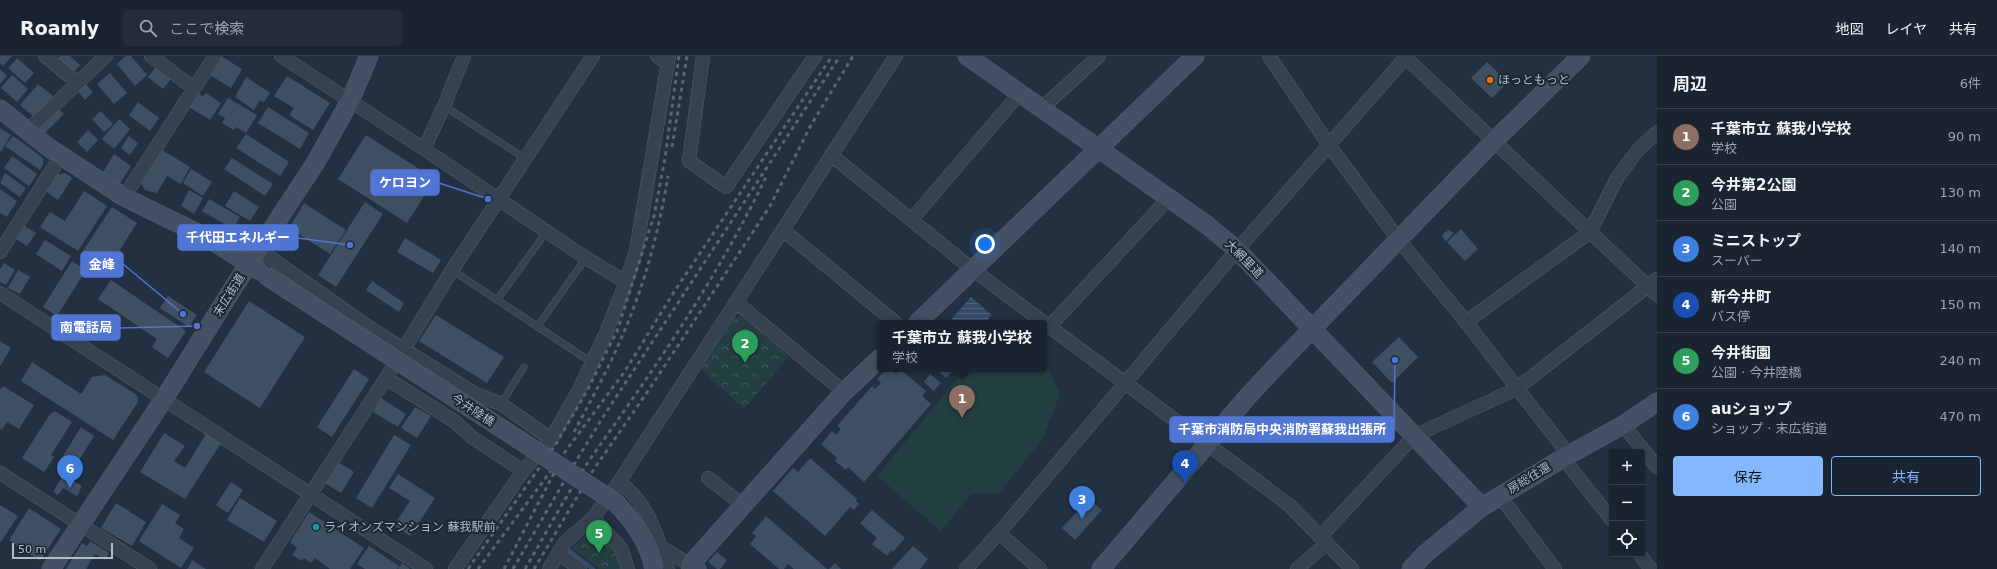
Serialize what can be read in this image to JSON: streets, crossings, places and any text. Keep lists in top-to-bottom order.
{
  "streets": {
    "street": [
      "大網里道",
      "末広街道",
      "今井陸橋",
      "房総往還"
    ]
  },
  "crossings": [
    ["大網里道", "房総往還"],
    ["末広街道", "今井陸橋"]
  ],
  "places": [
    "ほっともっと",
    "ケロヨン",
    "千代田エネルギー",
    "金峰",
    "南電話局",
    "千葉市消防局中央消防署蘇我出張所",
    "ライオンズマンション 蘇我駅前"
  ],
  "scale_bar": "50 m",
  "page": {
    "header": "Roamly",
    "search": "ここで検索",
    "nav": ["地図", "レイヤ", "共有"],
    "heading": ["周辺", "6件"],
    "list": [
      {
        "mark": "1",
        "name": "千葉市立 蘇我小学校",
        "note": "学校",
        "value": "90 m"
      },
      {
        "mark": "2",
        "name": "今井第2公園",
        "note": "公園",
        "value": "130 m"
      },
      {
        "mark": "3",
        "name": "ミニストップ",
        "note": "スーパー",
        "value": "140 m"
      },
      {
        "mark": "4",
        "name": "新今井町",
        "note": "バス停",
        "value": "150 m"
      },
      {
        "mark": "5",
        "name": "今井街園",
        "note": "公園 · 今井陸橋",
        "value": "240 m"
      },
      {
        "mark": "6",
        "name": "auショップ",
        "note": "ショップ · 末広街道",
        "value": "470 m"
      }
    ],
    "popup": ["千葉市立 蘇我小学校", "学校"],
    "pins": [
      "2",
      "1",
      "4",
      "6",
      "3",
      "5"
    ],
    "buttons": ["保存", "共有"],
    "map_buttons": ["+", "−"],
    "scale": "50 m"
  }
}
